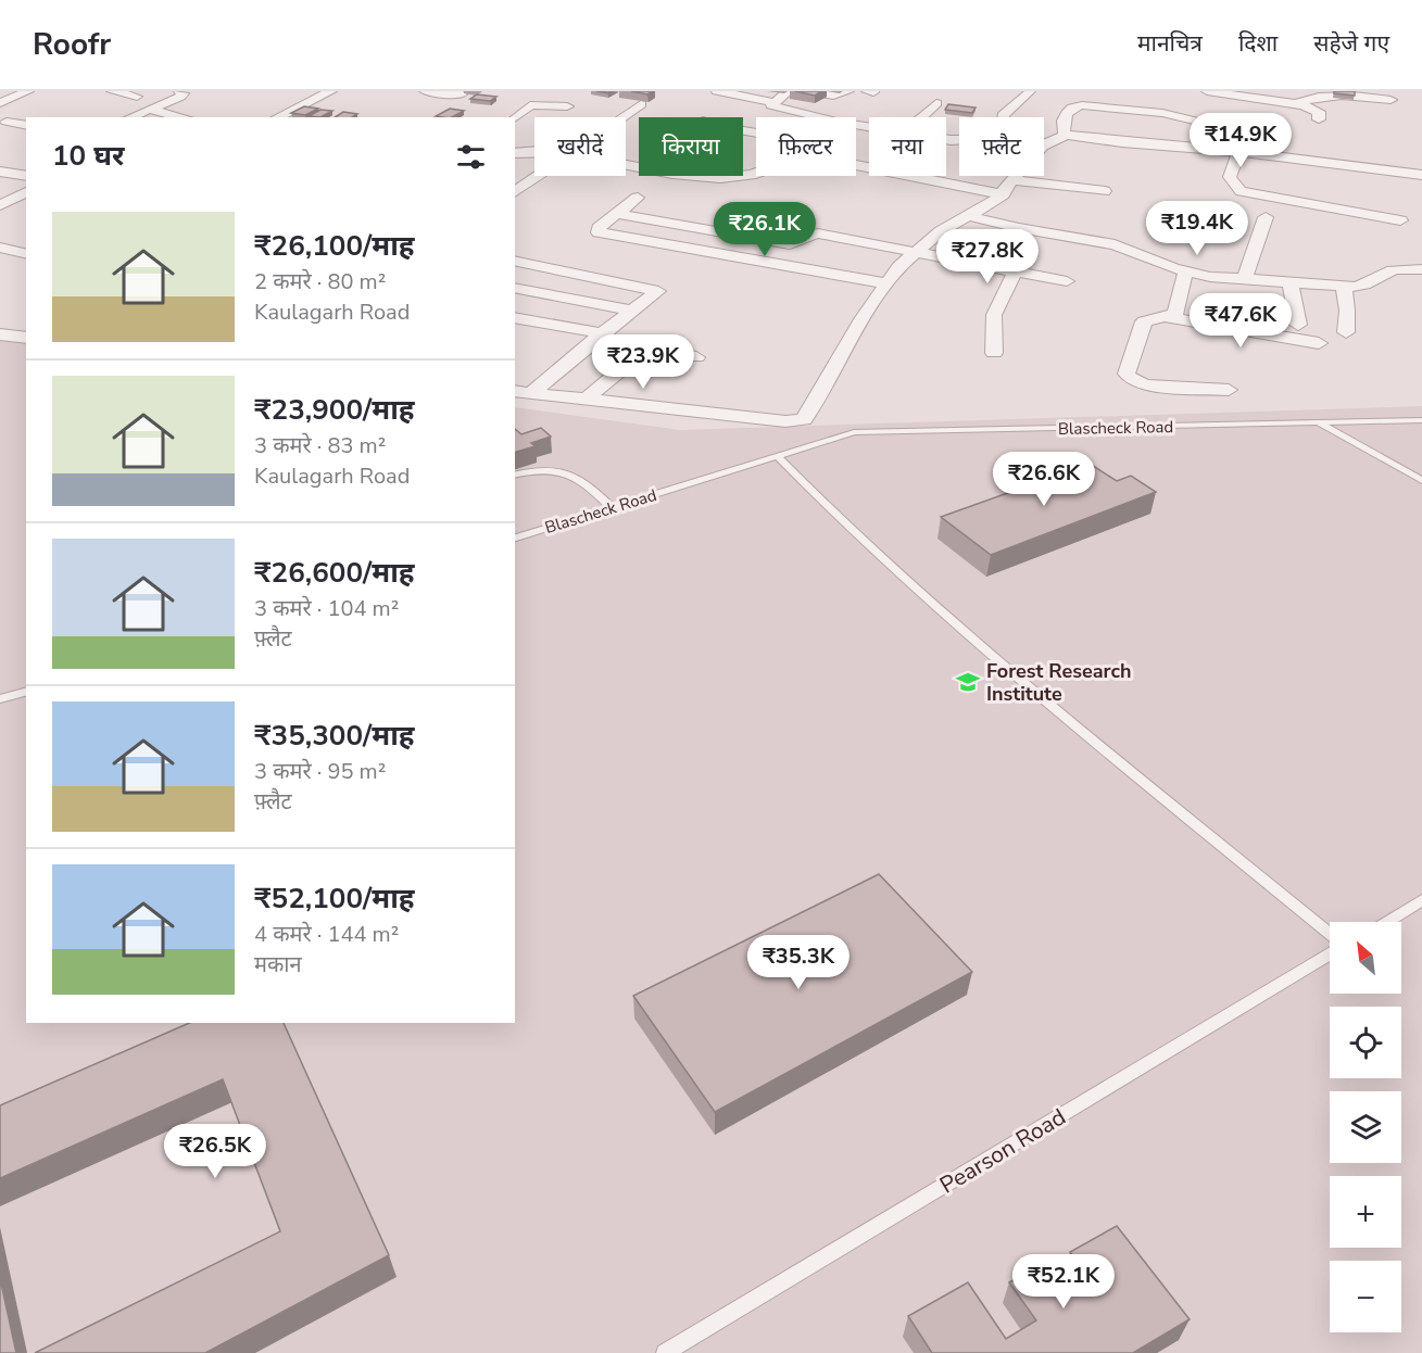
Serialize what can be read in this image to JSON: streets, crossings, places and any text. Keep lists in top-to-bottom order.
{
  "streets": {
    "lane": ["Blascheck Road", "Pearson Road"]
  },
  "places": {
    "school or university": ["Forest Research Institute"]
  },
  "north": "top left",
  "page": {
    "header": "Roofr",
    "nav": ["मानचित्र", "दिशा", "सहेजे गए"],
    "price": [
      "₹14.9K",
      "₹19.4K",
      "₹26.1K",
      "₹27.8K",
      "₹47.6K",
      "₹23.9K",
      "₹26.6K",
      "₹35.3K",
      "₹26.5K",
      "₹52.1K"
    ],
    "chip": [
      "खरीदें",
      "किराया",
      "फ़िल्टर",
      "नया",
      "फ़्लैट"
    ],
    "heading": "10 घर",
    "list": [
      {
        "name": "₹26,100/माह",
        "note": "2 कमरे · 80 m² · Kaulagarh Road"
      },
      {
        "name": "₹23,900/माह",
        "note": "3 कमरे · 83 m² · Kaulagarh Road"
      },
      {
        "name": "₹26,600/माह",
        "note": "3 कमरे · 104 m² · फ़्लैट"
      },
      {
        "name": "₹35,300/माह",
        "note": "3 कमरे · 95 m² · फ़्लैट"
      },
      {
        "name": "₹52,100/माह",
        "note": "4 कमरे · 144 m² · मकान"
      }
    ],
    "map_buttons": ["+", "−"]
  }
}
